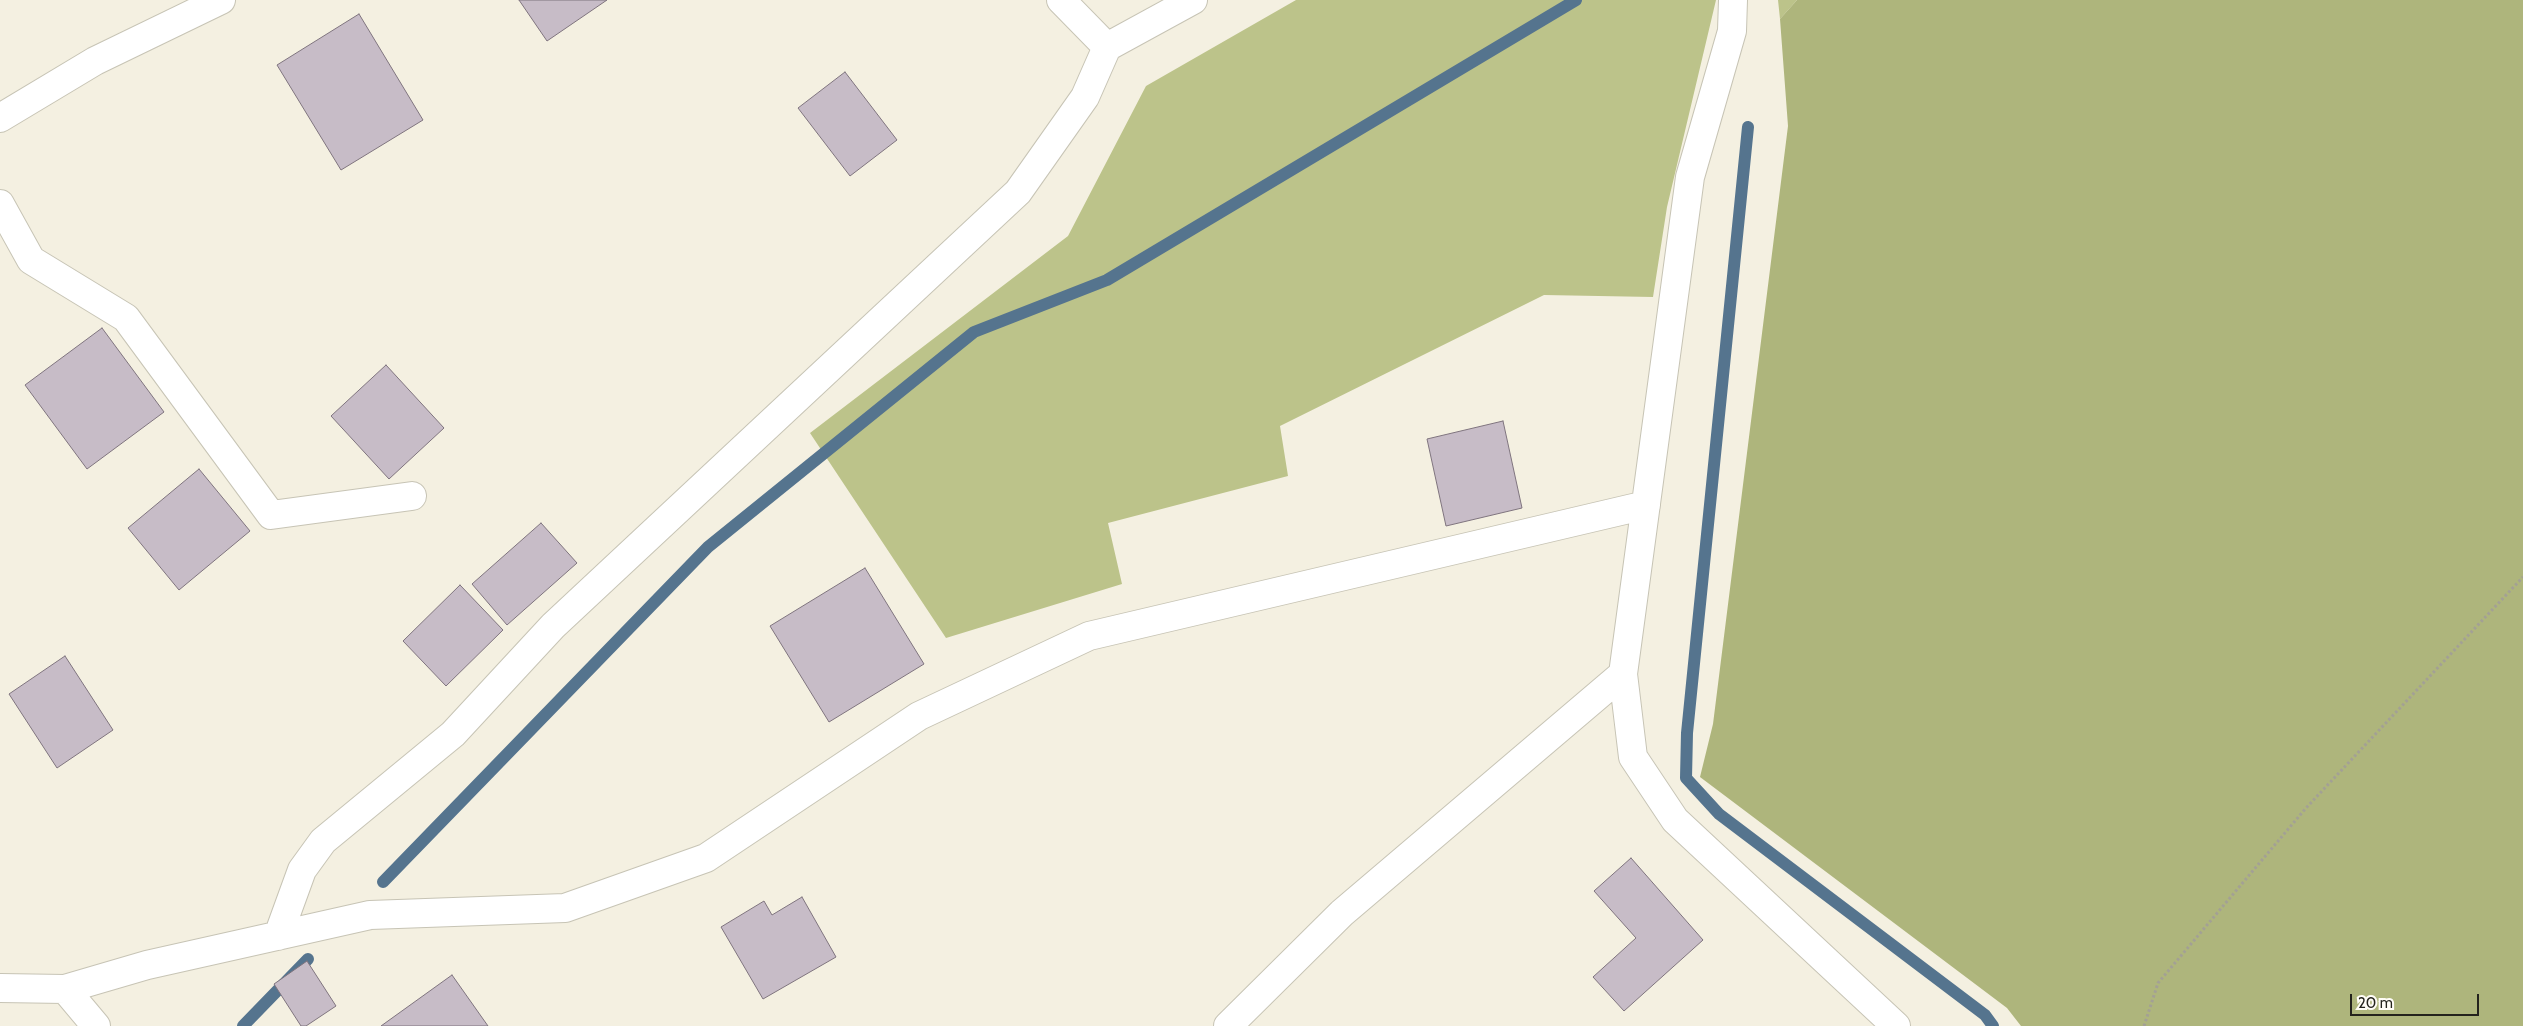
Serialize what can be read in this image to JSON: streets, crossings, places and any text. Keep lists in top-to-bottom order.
{
  "scale_bar": "20 m"
}
